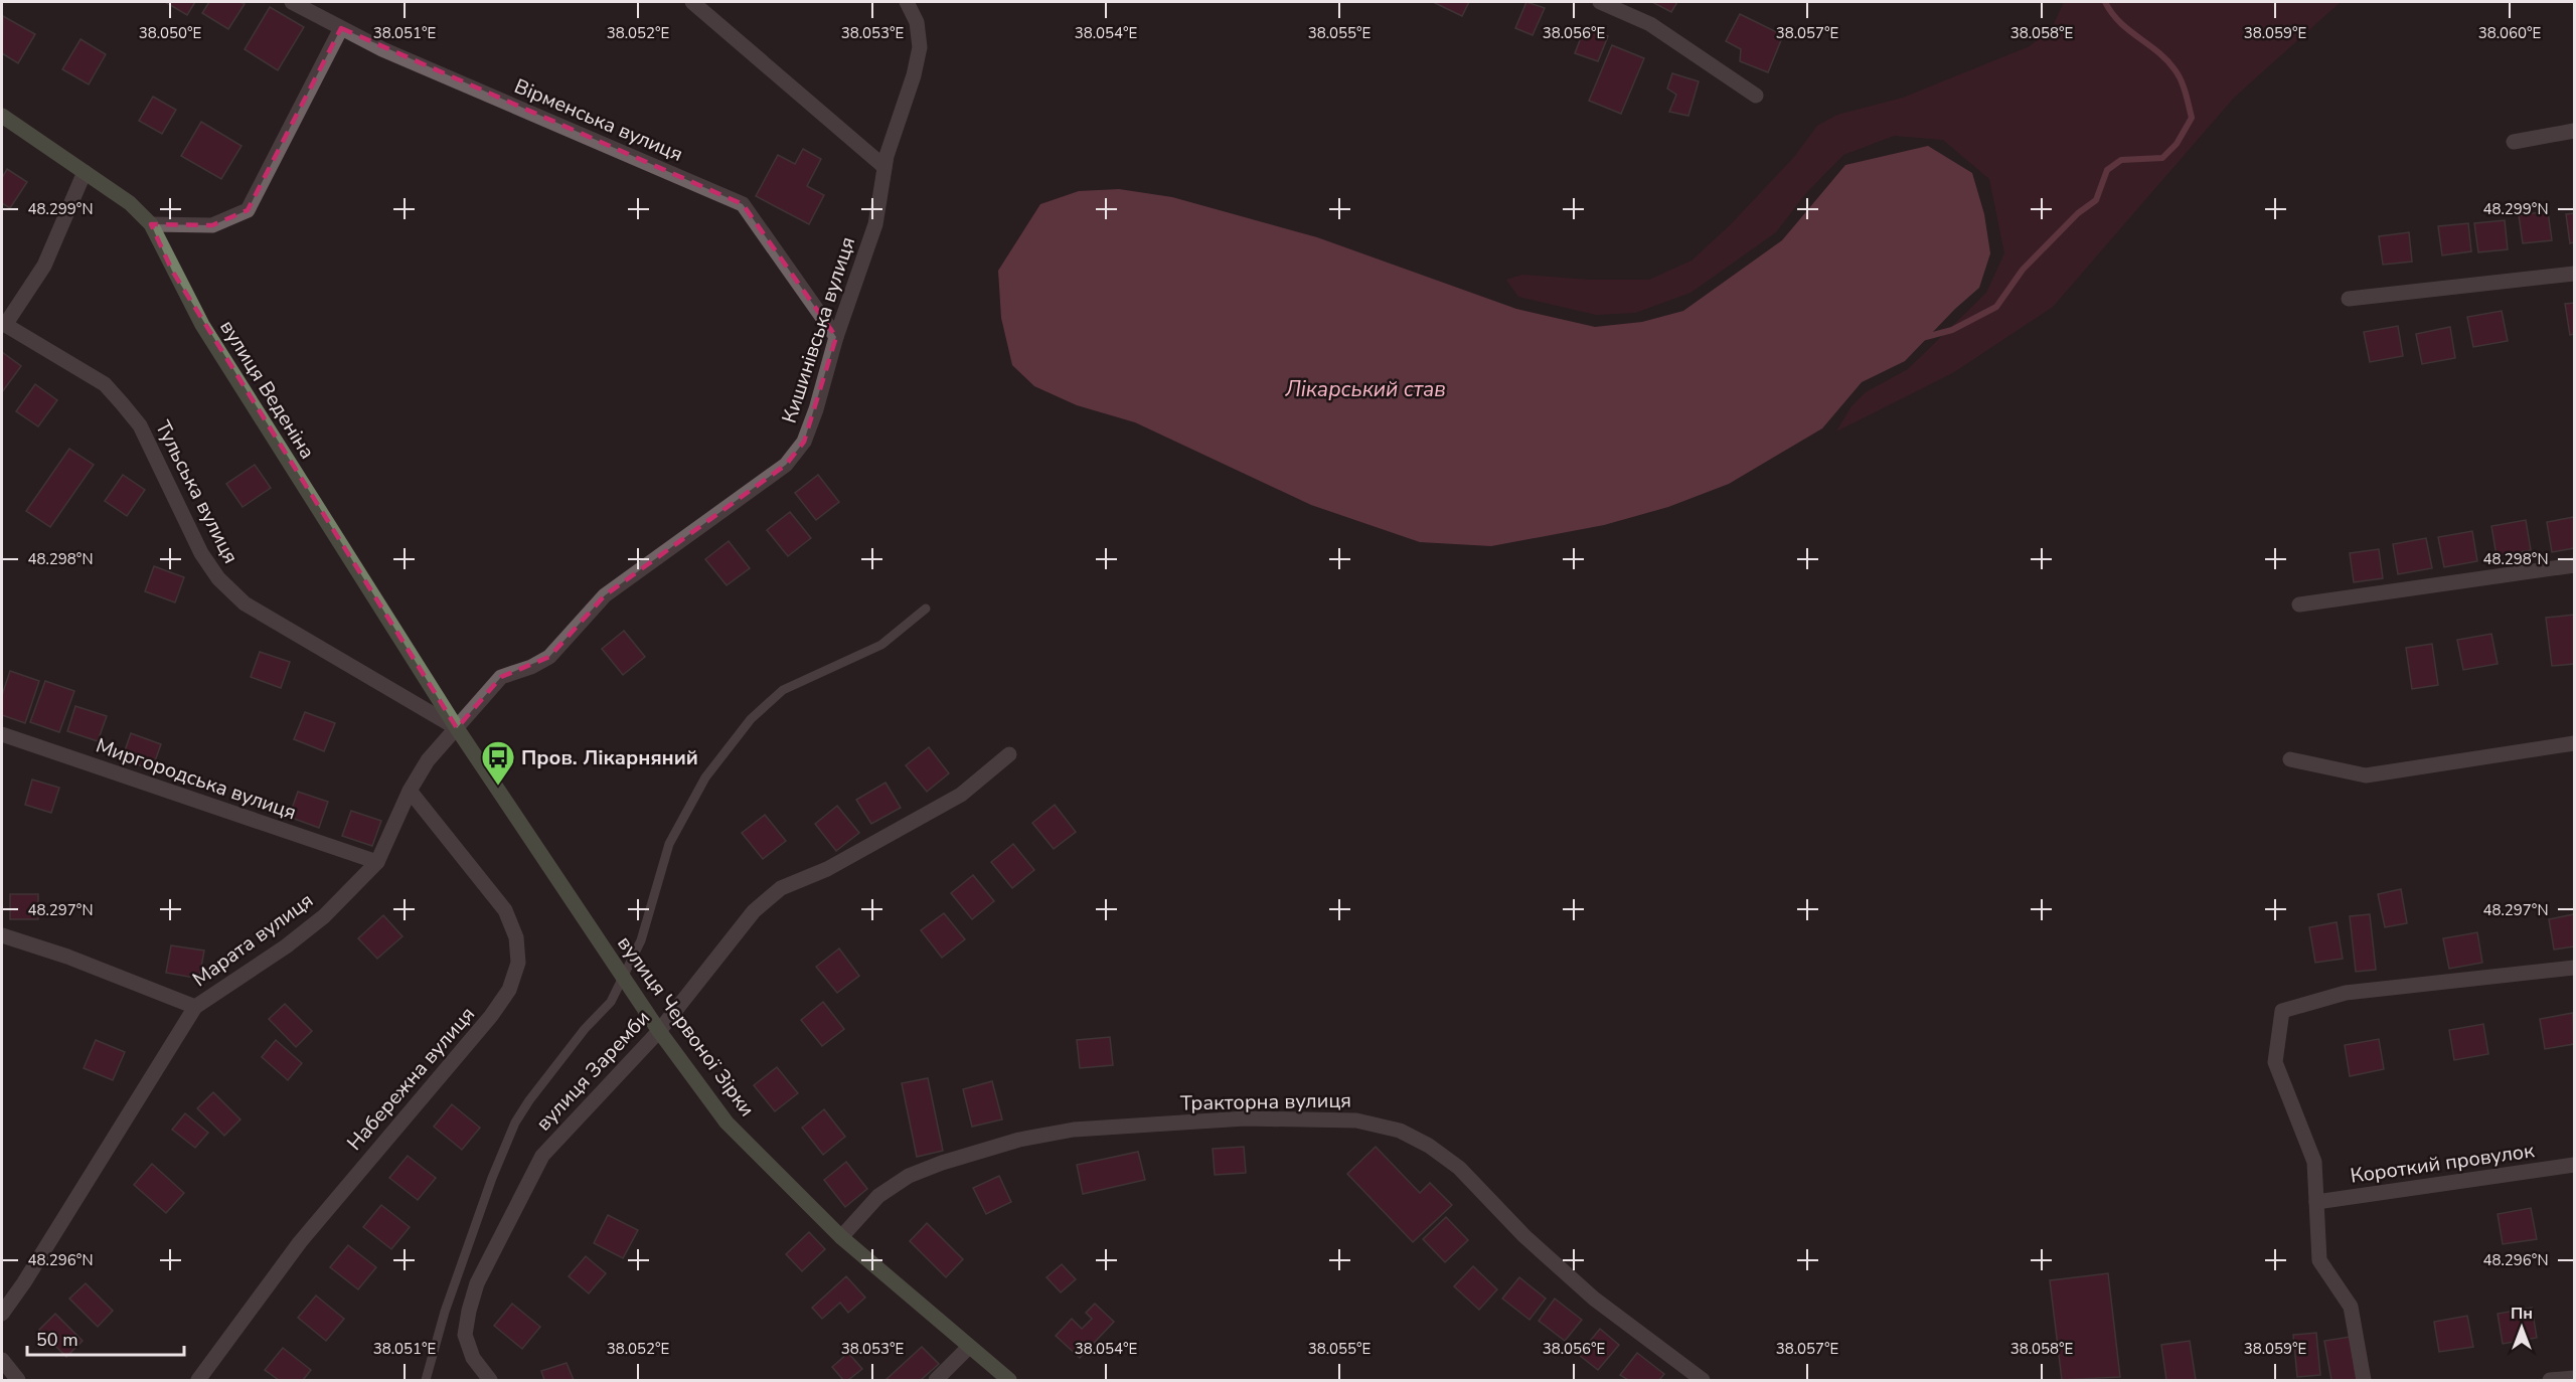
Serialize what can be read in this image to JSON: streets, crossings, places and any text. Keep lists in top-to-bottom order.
{
  "streets": {
    "street": [
      "Вірменська вулиця",
      "Кишинівська вулиця",
      "вулиця Веденіна",
      "Тульська вулиця",
      "Миргородська вулиця",
      "Марата вулиця",
      "вулиця Червоної Зірки",
      "вулиця Заремби",
      "Набережна вулиця",
      "Тракторна вулиця",
      "Короткий провулок"
    ]
  },
  "crossings": [
    ["Вірменська вулиця", "Кишинівська вулиця"],
    ["Кишинівська вулиця", "вулиця Веденіна"],
    ["Кишинівська вулиця", "Тульська вулиця"],
    ["Кишинівська вулиця", "Марата вулиця"],
    ["Кишинівська вулиця", "вулиця Червоної Зірки"],
    ["вулиця Веденіна", "Тульська вулиця"],
    ["вулиця Веденіна", "Марата вулиця"],
    ["вулиця Веденіна", "вулиця Червоної Зірки"],
    ["Тульська вулиця", "Марата вулиця"],
    ["Тульська вулиця", "вулиця Червоної Зірки"],
    ["Миргородська вулиця", "Марата вулиця"],
    ["Марата вулиця", "вулиця Червоної Зірки"],
    ["Марата вулиця", "Набережна вулиця"],
    ["вулиця Червоної Зірки", "вулиця Заремби"],
    ["вулиця Червоної Зірки", "Тракторна вулиця"]
  ],
  "water": ["Лікарський став"],
  "places": {
    "bus stop": ["Пров. Лікарняний"]
  },
  "scale_bar": "50 m",
  "north": "top",
  "coordinates": [
    "38.050°E",
    "38.051°E",
    "38.052°E",
    "38.053°E",
    "38.054°E",
    "38.055°E",
    "38.056°E",
    "38.057°E",
    "38.058°E",
    "38.059°E",
    "38.060°E",
    "48.299°N",
    "48.298°N",
    "48.297°N",
    "48.296°N"
  ]
}
